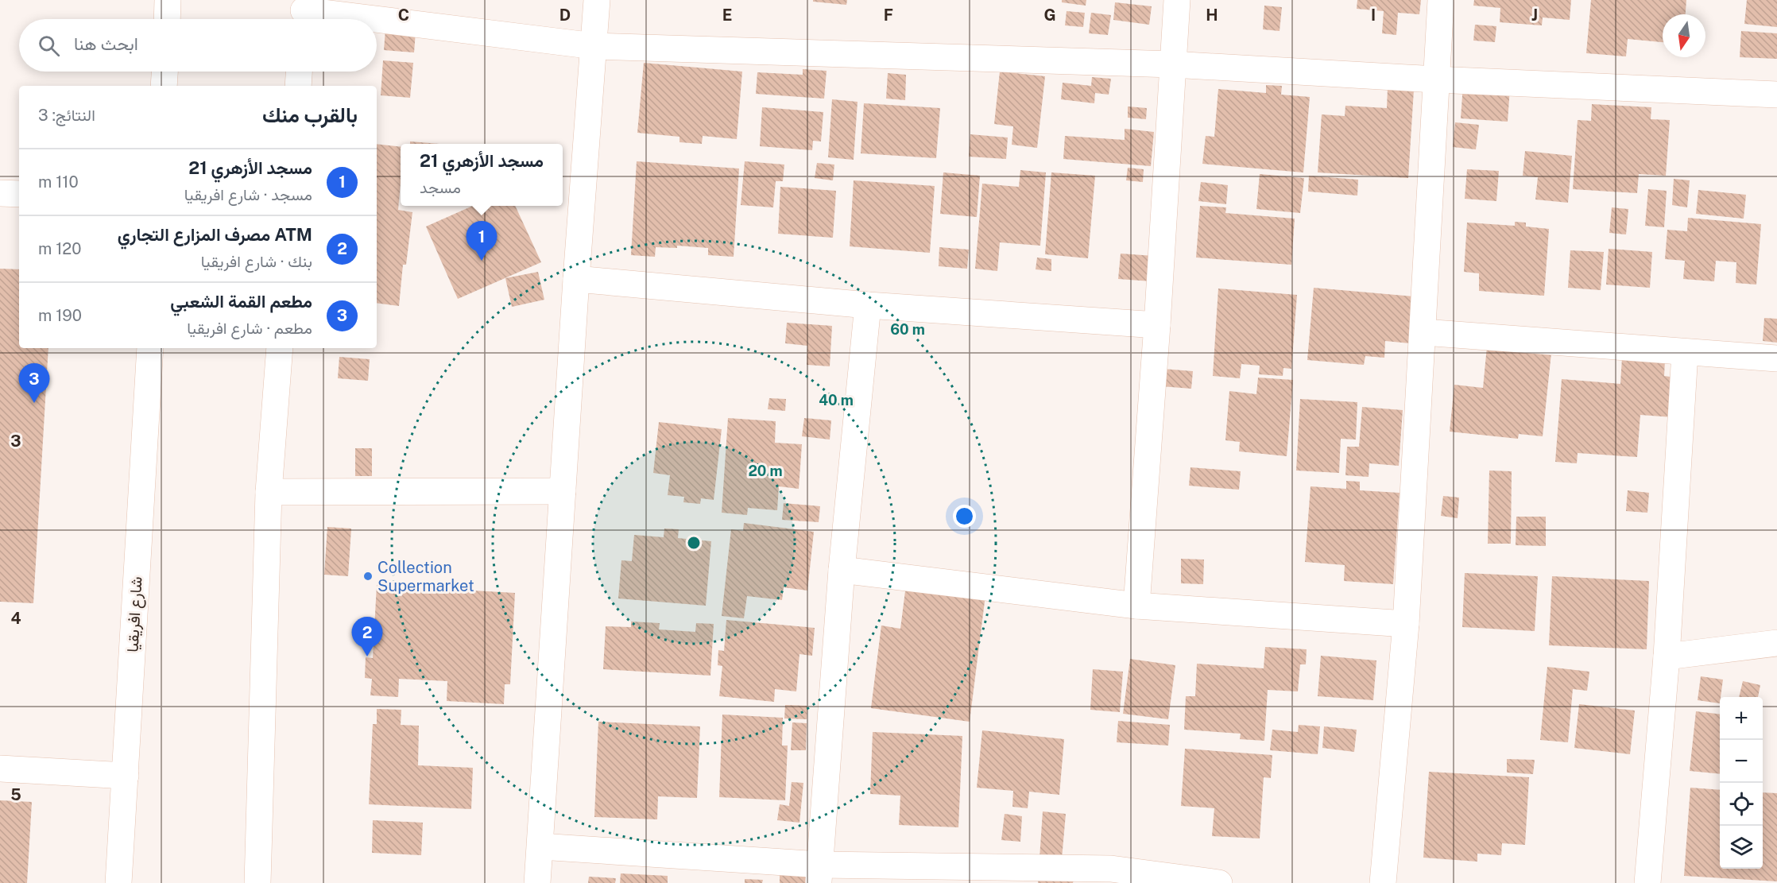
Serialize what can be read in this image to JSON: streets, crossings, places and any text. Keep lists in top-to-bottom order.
{
  "streets": {
    "street": ["شارع افريقيا"]
  },
  "places": ["Collection Supermarket"],
  "north": "bottom",
  "page": {
    "search": "ابحث هنا",
    "heading": ["بالقرب منك", "النتائج: 3"],
    "popup": ["مسجد الأزهري 21", "مسجد"],
    "list": [
      {
        "mark": "1",
        "name": "مسجد الأزهري 21",
        "note": "مسجد · شارع افريقيا",
        "value": "110 m"
      },
      {
        "mark": "2",
        "name": "ATM مصرف المزارع التجاري",
        "note": "بنك · شارع افريقيا",
        "value": "120 m"
      },
      {
        "mark": "3",
        "name": "مطعم القمة الشعبي",
        "note": "مطعم · شارع افريقيا",
        "value": "190 m"
      }
    ],
    "pins": ["1", "3", "2"],
    "map_buttons": ["+", "−"]
  },
  "grid": {
    "columns": [
      "C",
      "D",
      "E",
      "F",
      "G",
      "H",
      "I",
      "J"
    ],
    "rows": ["3", "4", "5"]
  },
  "rings": ["60 m", "40 m", "20 m"]
}
